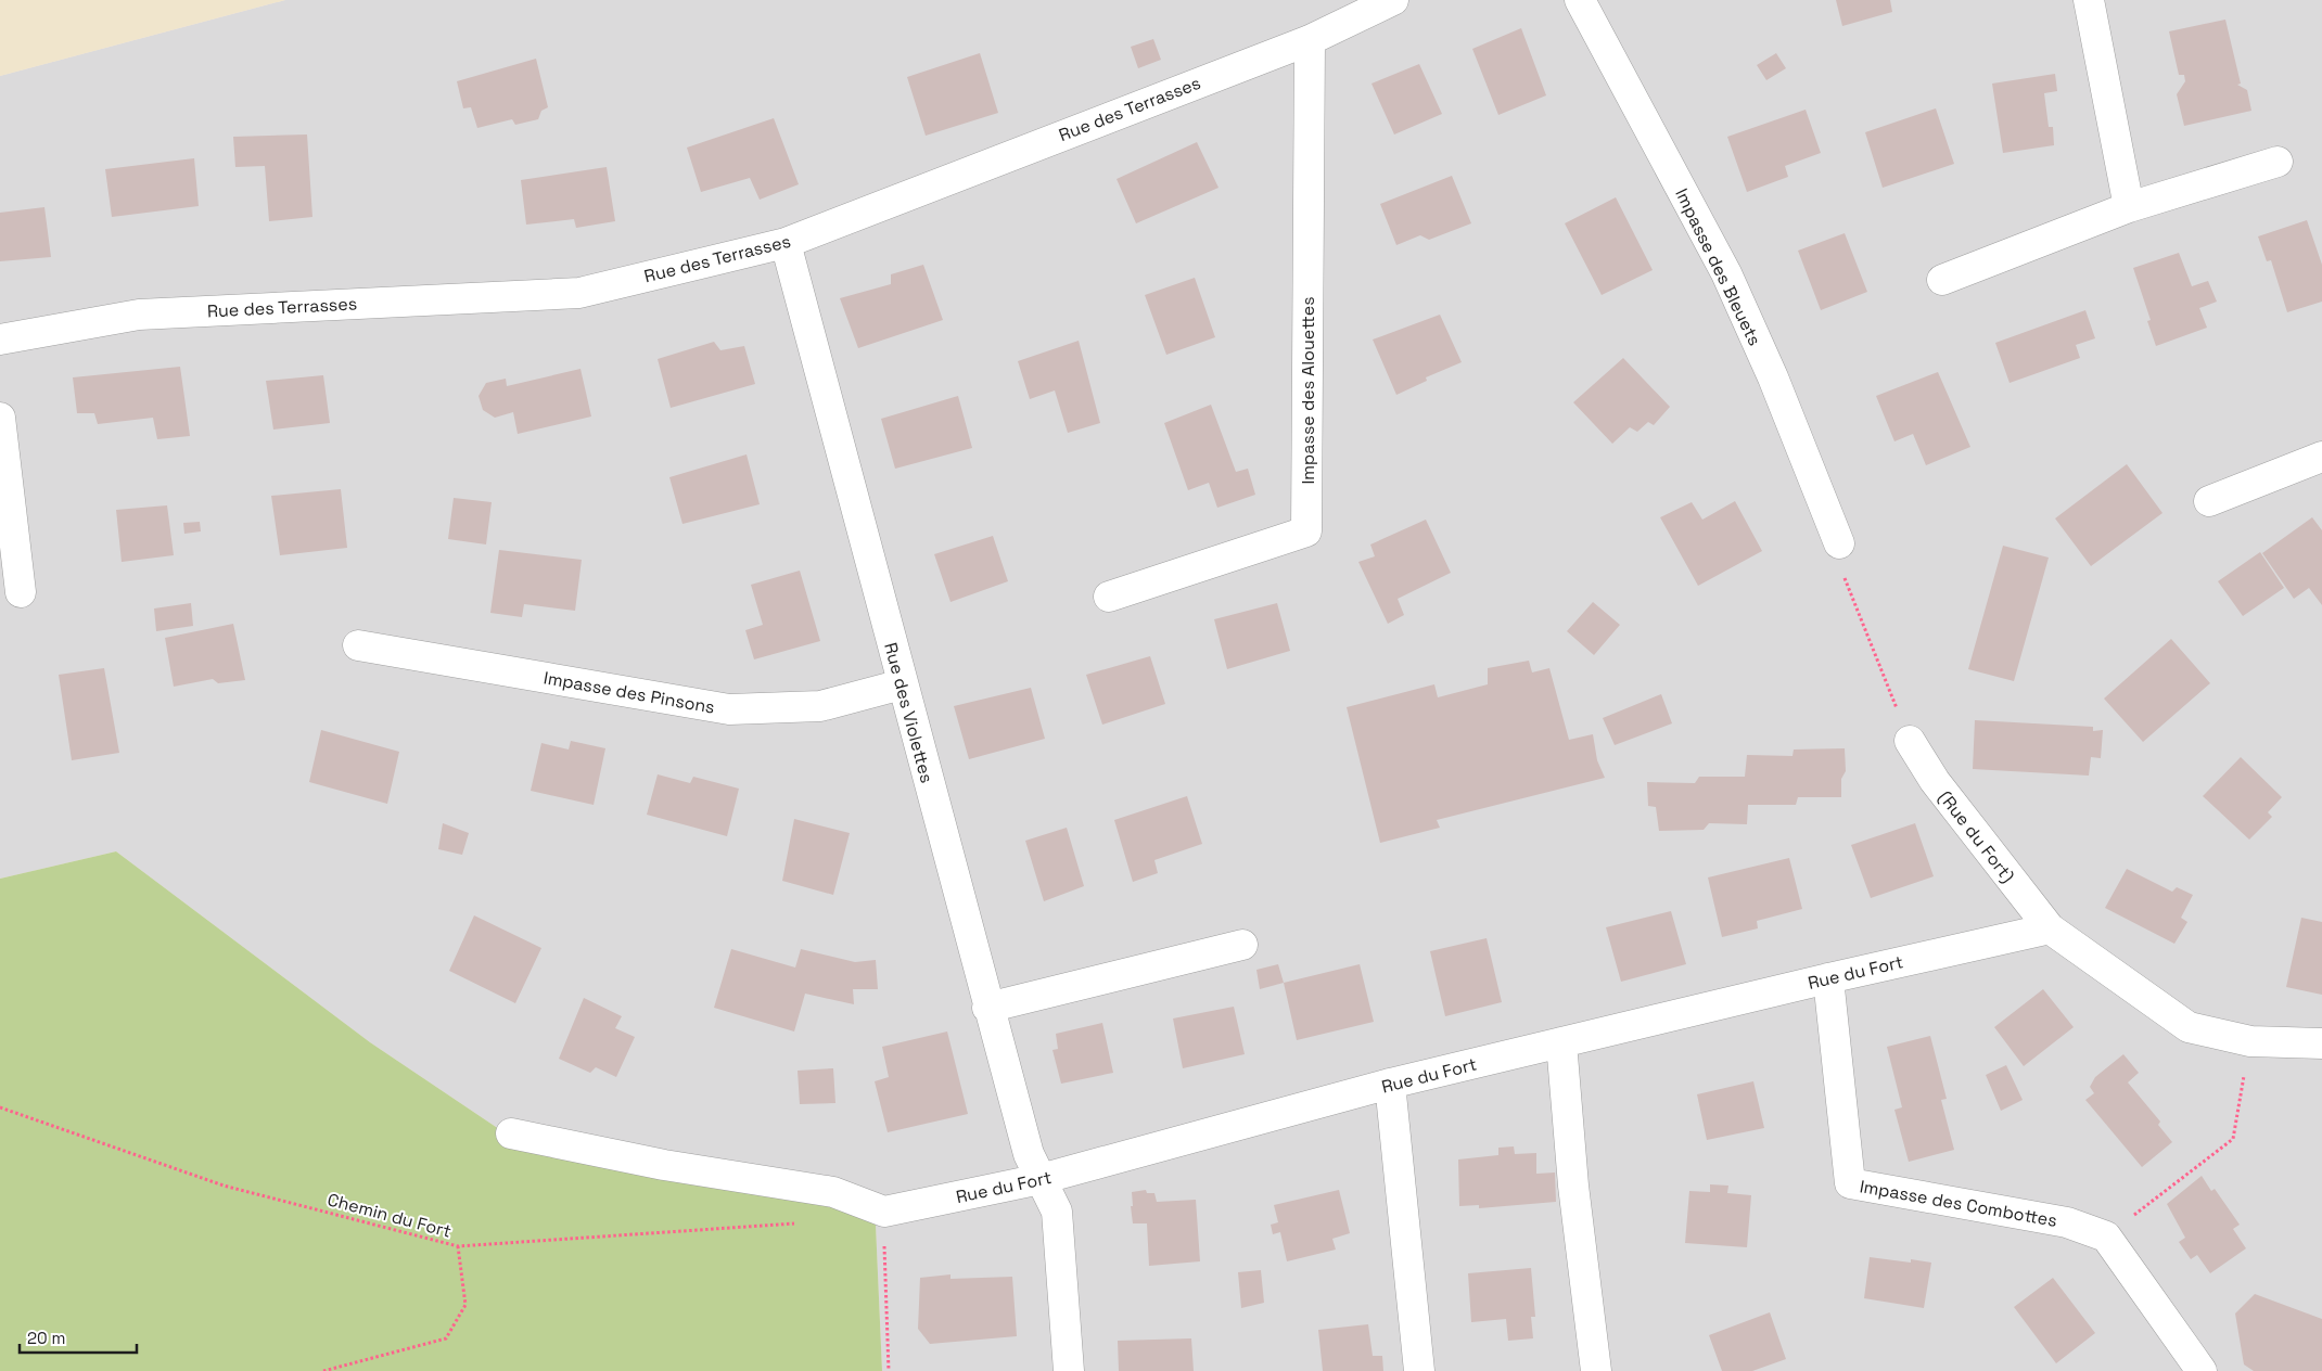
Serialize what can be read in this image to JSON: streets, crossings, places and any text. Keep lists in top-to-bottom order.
{
  "streets": {
    "street": [
      "Rue des Terrasses",
      "Impasse des Bleuets",
      "Impasse des Alouettes",
      "Impasse des Pinsons",
      "Rue des Violettes",
      "(Rue du Fort)",
      "Rue du Fort",
      "Impasse des Combottes"
    ],
    "path": ["Chemin du Fort"]
  },
  "crossings": [
    ["Rue des Terrasses", "Impasse des Alouettes"],
    ["Rue des Terrasses", "Rue des Violettes"],
    ["Impasse des Pinsons", "Rue des Violettes"],
    ["Rue des Violettes", "Rue du Fort"],
    ["(Rue du Fort)", "Rue du Fort"],
    ["Rue du Fort", "Impasse des Combottes"]
  ],
  "scale_bar": "20 m"
}
